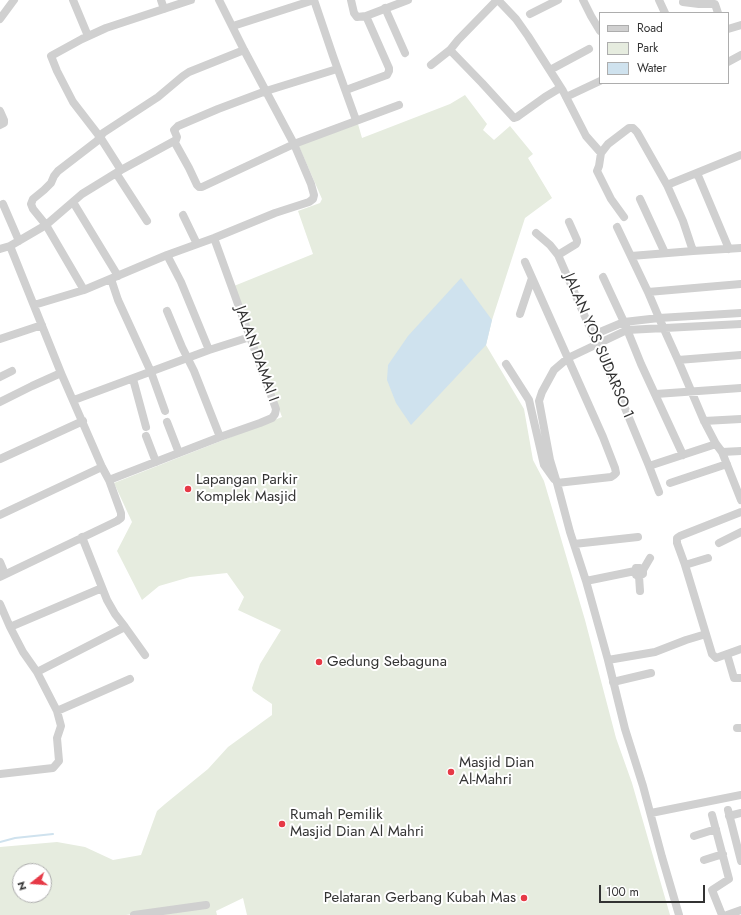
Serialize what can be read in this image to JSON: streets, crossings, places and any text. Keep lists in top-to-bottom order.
{
  "streets": {
    "street": ["JALAN YOS SUDARSO 1", "JALAN DAMAI I"]
  },
  "places": [
    "Lapangan Parkir Komplek Masjid",
    "Gedung Sebaguna",
    "Masjid Dian Al-Mahri",
    "Rumah Pemilik Masjid Dian Al Mahri",
    "Pelataran Gerbang Kubah Mas"
  ],
  "legend": ["Road", "Park", "Water"],
  "scale_bar": "100 m",
  "north": "left"
}
